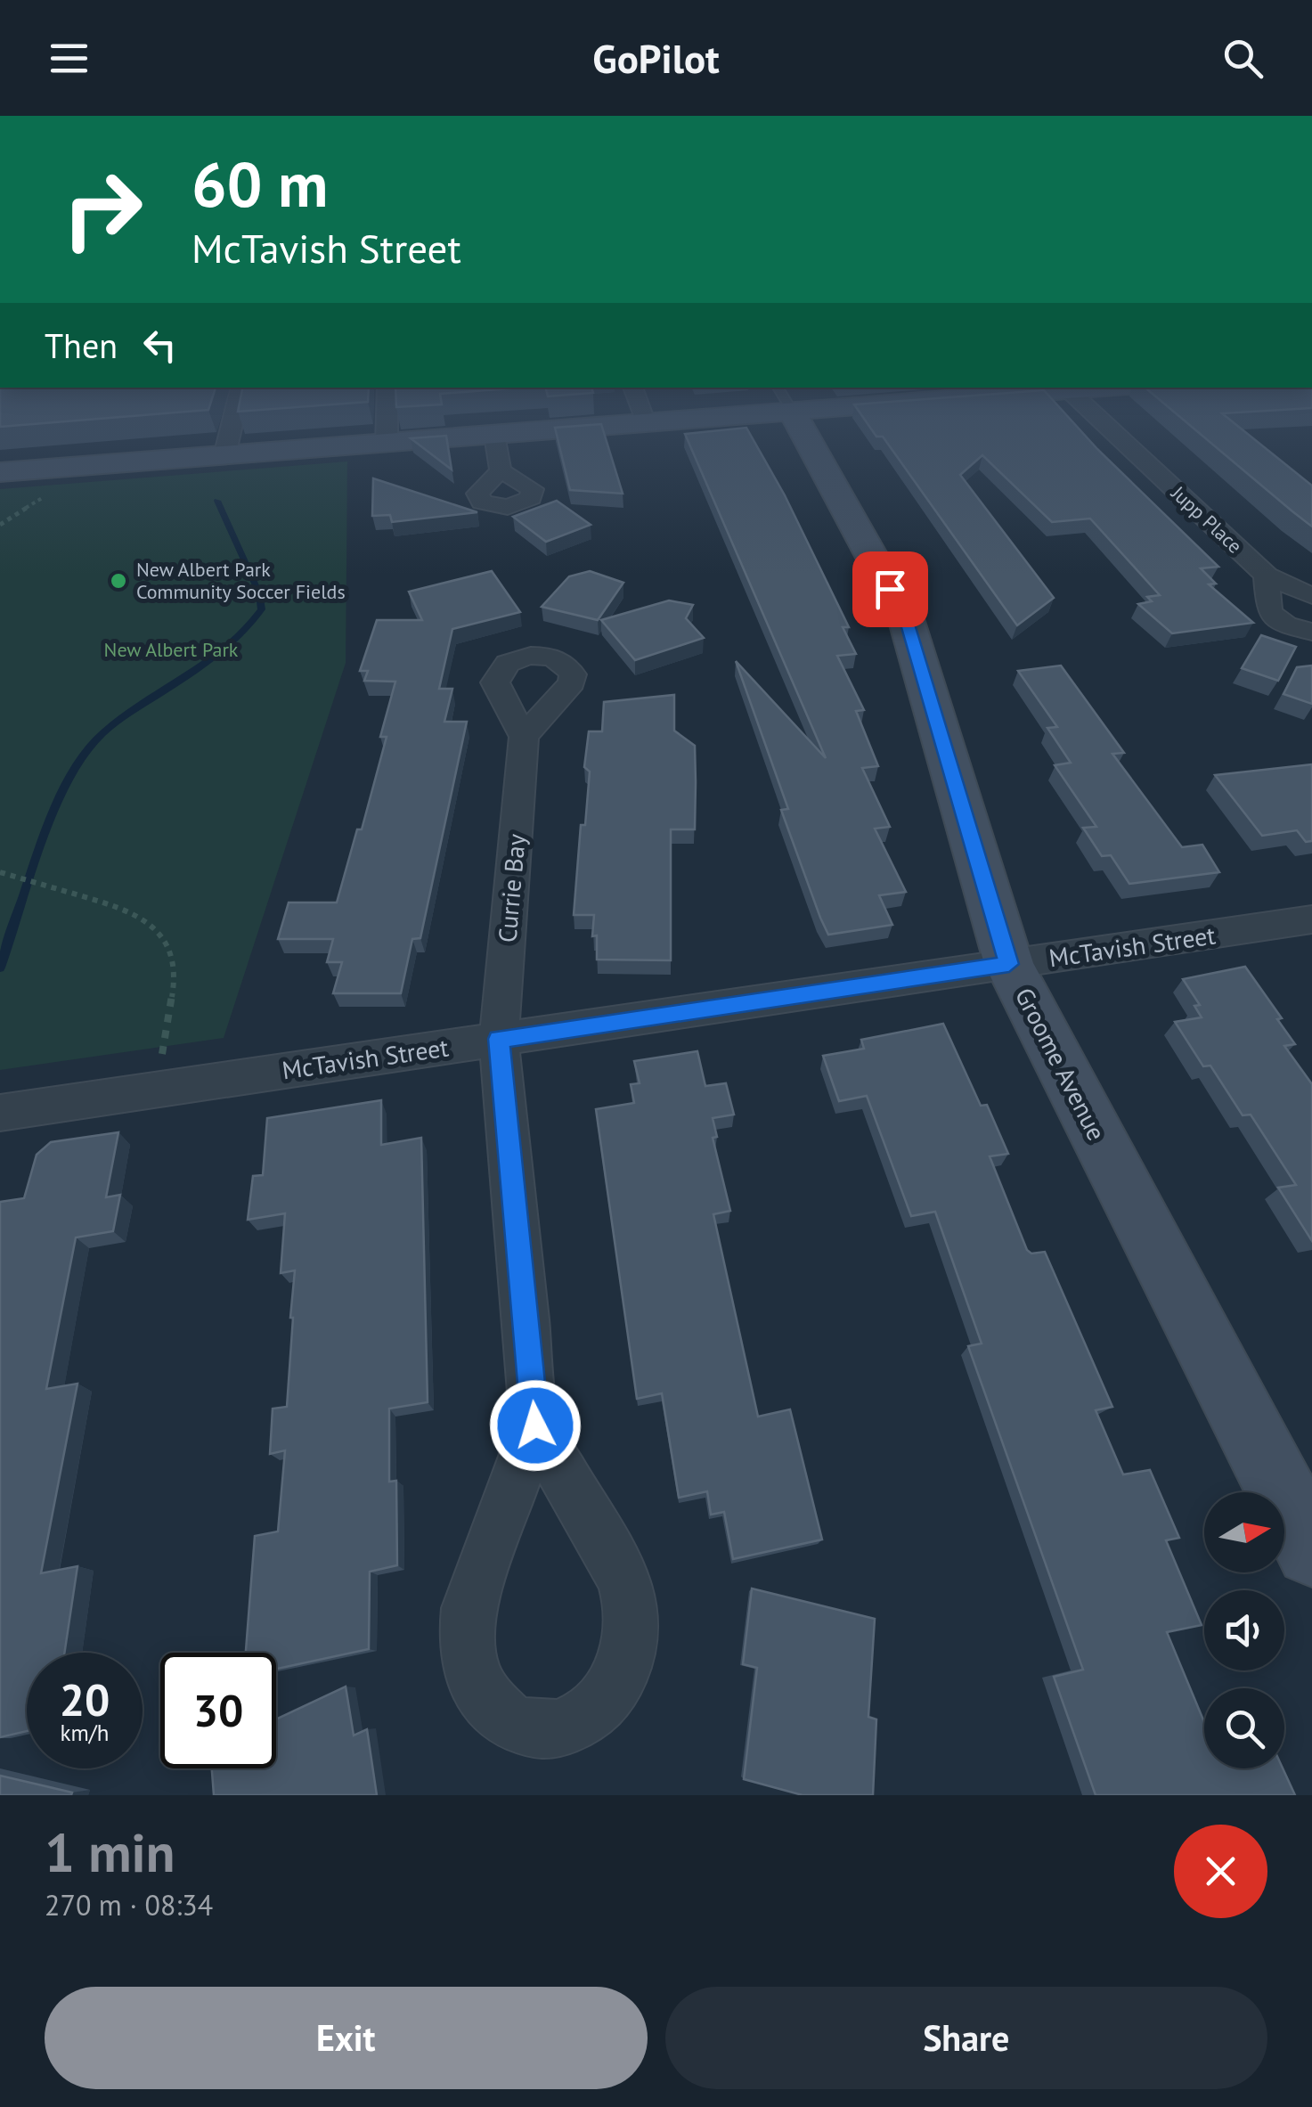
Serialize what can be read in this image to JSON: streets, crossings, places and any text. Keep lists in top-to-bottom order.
{
  "streets": {
    "street": [
      "Jupp Place",
      "Currie Bay",
      "McTavish Street",
      "Groome Avenue"
    ]
  },
  "crossings": [
    ["Currie Bay", "McTavish Street"],
    ["McTavish Street", "Groome Avenue"]
  ],
  "parks": ["New Albert Park"],
  "places": ["New Albert Park Community Soccer Fields"],
  "north": "right",
  "page": {
    "header": "GoPilot",
    "turn": ["60 m", "McTavish Street"],
    "then": "Then",
    "speed": "20 km/h",
    "limit": "30",
    "heading": ["1 min", "270 m · 08:34"],
    "buttons": ["Exit", "Share"]
  }
}
